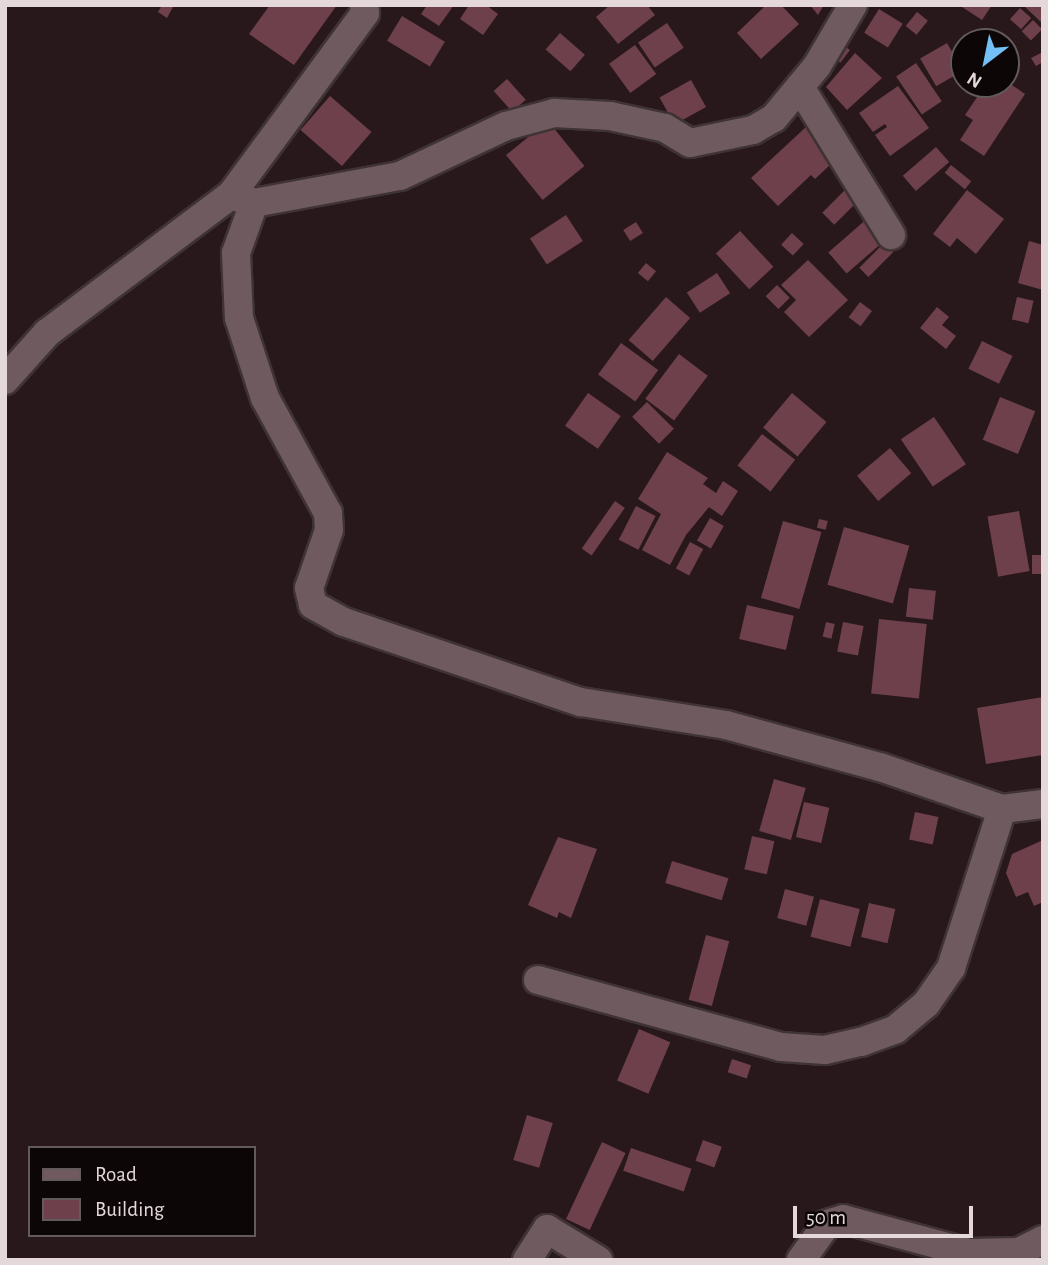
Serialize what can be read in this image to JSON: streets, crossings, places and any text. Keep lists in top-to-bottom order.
{
  "legend": ["Road", "Building"],
  "scale_bar": "50 m",
  "north": "bottom left"
}
